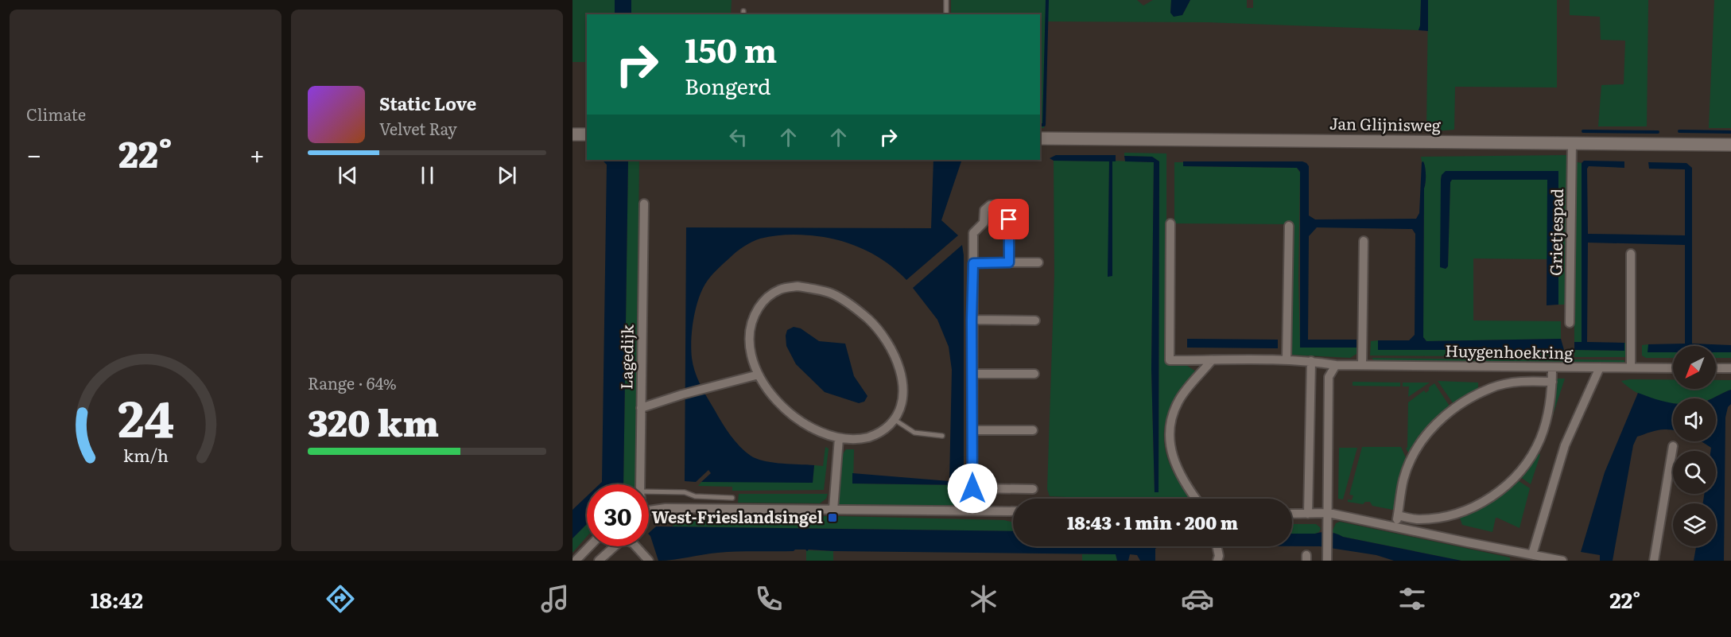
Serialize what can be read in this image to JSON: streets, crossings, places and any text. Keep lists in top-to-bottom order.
{
  "streets": {
    "street": [
      "Jan Glijnisweg",
      "Grietjespad",
      "Huygenhoekring",
      "Lagedijk"
    ]
  },
  "crossings": [
    ["Jan Glijnisweg", "Grietjespad"]
  ],
  "places": {
    "transit": ["West-Frieslandsingel"]
  },
  "north": "bottom left",
  "page": {
    "tile": [
      "Climate",
      ["Range · 64%", "320 km"]
    ],
    "turn": ["150 m", "Bongerd"],
    "song": ["Static Love", "Velvet Ray"],
    "heat": ["−", "22°", "+"],
    "limit": "30",
    "trip": "18:43 · 1 min · 200 m",
    "tabs": ["18:42", "22°"],
    "gauge": ["24", "km/h"]
  }
}
